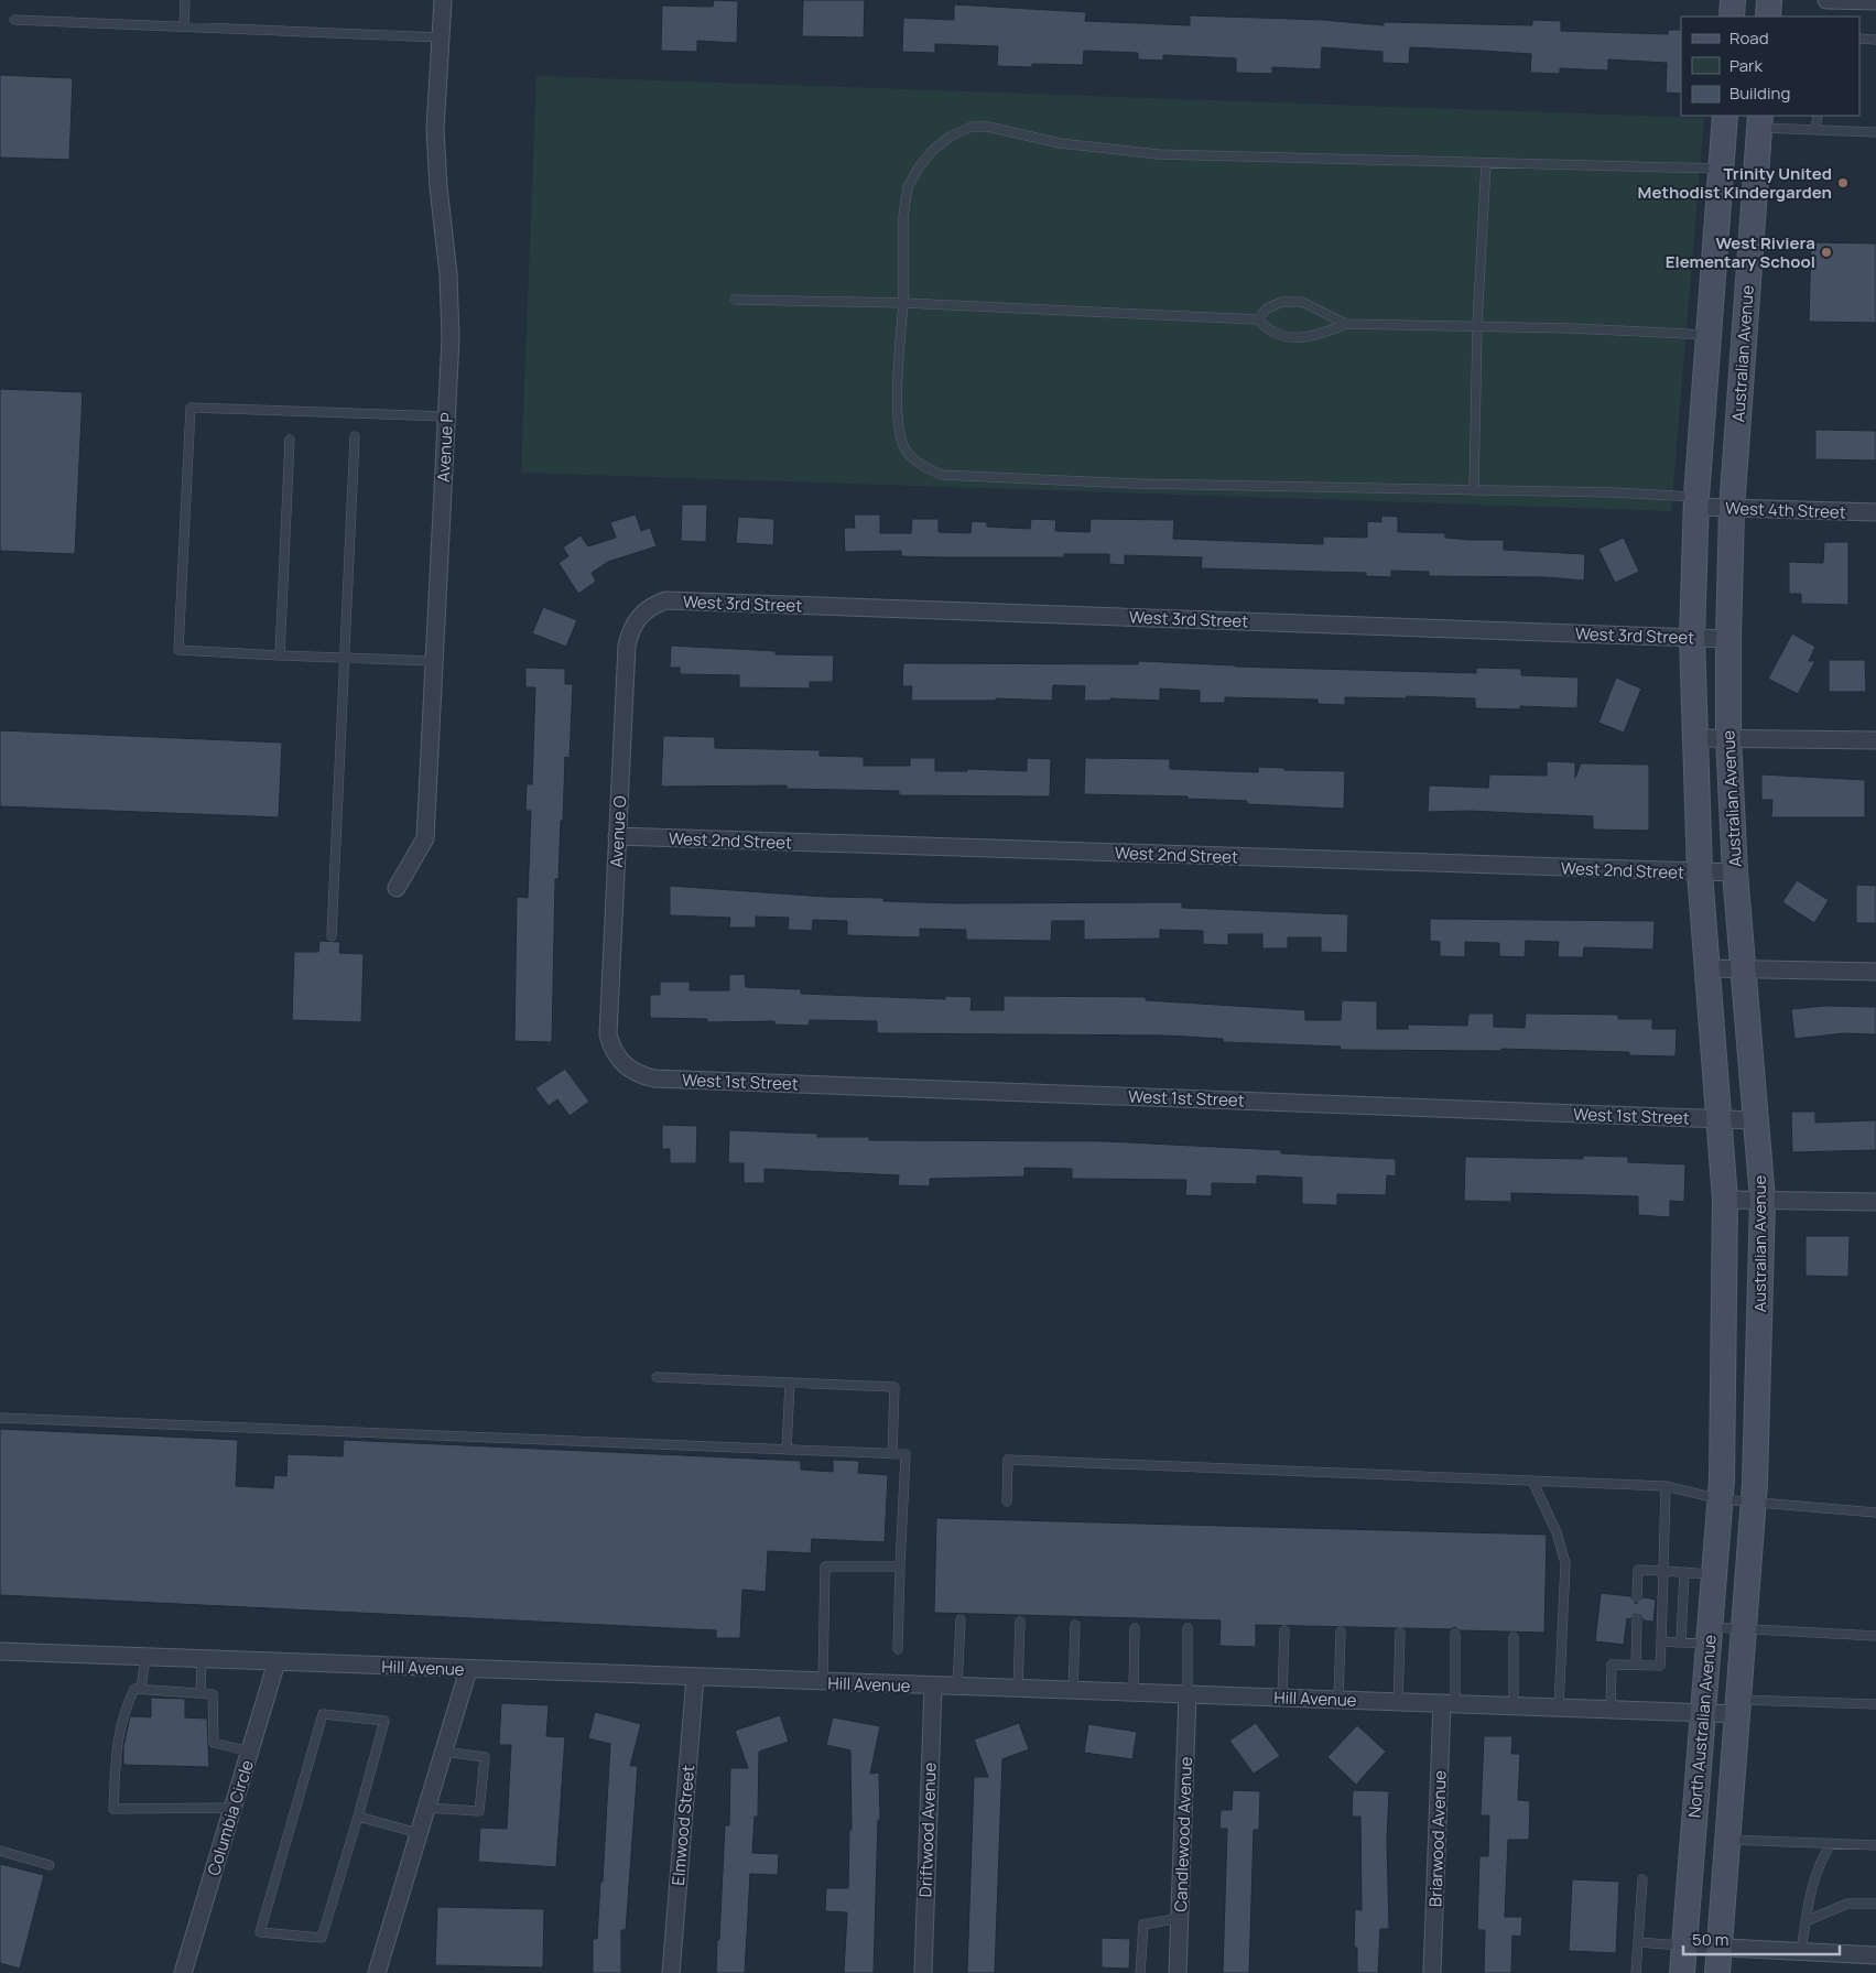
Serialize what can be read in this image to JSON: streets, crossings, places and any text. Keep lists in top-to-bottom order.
{
  "streets": {
    "main road": ["Australian Avenue", "North Australian Avenue"],
    "street": [
      "Avenue P",
      "West 4th Street",
      "West 3rd Street",
      "Avenue O",
      "West 2nd Street",
      "West 1st Street",
      "Hill Avenue",
      "Columbia Circle",
      "Elmwood Street",
      "Driftwood Avenue",
      "Candlewood Avenue",
      "Briarwood Avenue"
    ]
  },
  "crossings": [
    ["Australian Avenue", "West 4th Street"],
    ["Australian Avenue", "West 3rd Street"],
    ["Australian Avenue", "West 2nd Street"],
    ["Australian Avenue", "West 1st Street"],
    ["Australian Avenue", "North Australian Avenue"],
    ["West 3rd Street", "Avenue O"],
    ["Avenue O", "West 2nd Street"],
    ["Avenue O", "West 1st Street"],
    ["Hill Avenue", "North Australian Avenue"],
    ["Hill Avenue", "Columbia Circle"],
    ["Hill Avenue", "Elmwood Street"],
    ["Hill Avenue", "Driftwood Avenue"],
    ["Hill Avenue", "Candlewood Avenue"],
    ["Hill Avenue", "Briarwood Avenue"]
  ],
  "places": ["Trinity United Methodist Kindergarden", "West Riviera Elementary School"],
  "legend": ["Road", "Park", "Building"],
  "scale_bar": "50 m"
}
